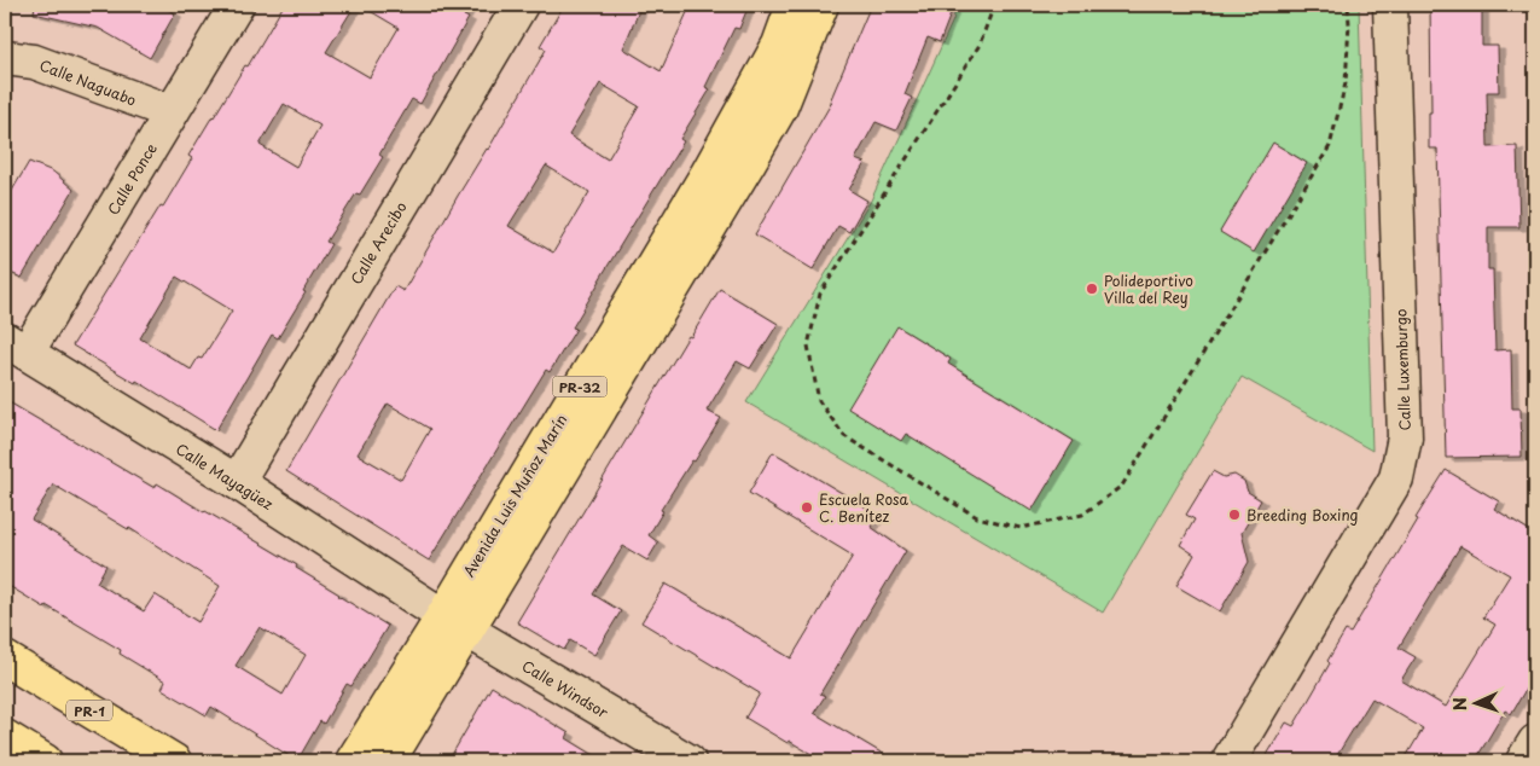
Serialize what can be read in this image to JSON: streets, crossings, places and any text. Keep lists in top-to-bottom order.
{
  "streets": {
    "main road": ["PR-32", "Avenida Luis Muñoz Marín", "PR-1"],
    "street": [
      "Calle Naguabo",
      "Calle Ponce",
      "Calle Arecibo",
      "Calle Luxemburgo",
      "Calle Mayagüez",
      "Calle Windsor"
    ]
  },
  "crossings": [
    ["Calle Naguabo", "Calle Ponce"],
    ["Calle Ponce", "Calle Mayagüez"],
    ["Calle Arecibo", "Calle Mayagüez"],
    ["Calle Mayagüez", "Avenida Luis Muñoz Marín"],
    ["Calle Mayagüez", "Calle Windsor"],
    ["Avenida Luis Muñoz Marín", "Calle Windsor"]
  ],
  "places": ["Polideportivo Villa del Rey", "Escuela Rosa C. Benítez", "Breeding Boxing"],
  "north": "left"
}
